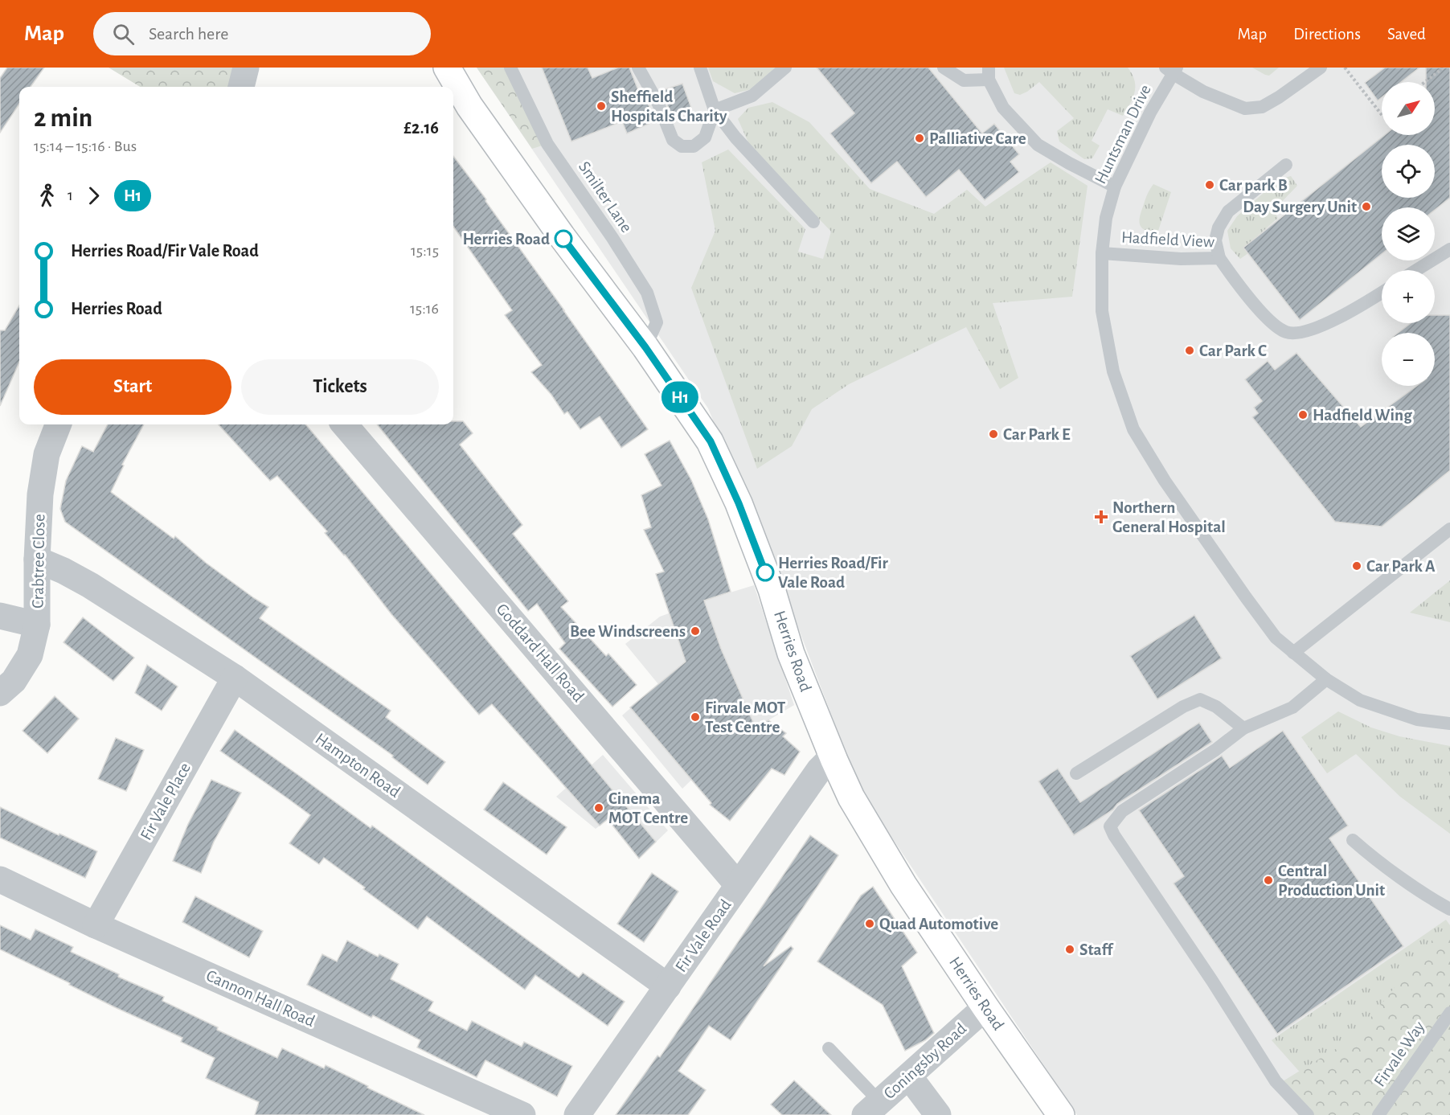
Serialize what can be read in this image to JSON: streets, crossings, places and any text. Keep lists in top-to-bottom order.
{
  "streets": {
    "main road": ["Herries Road"],
    "street": [
      "Crabtree Close",
      "Goddard Hall Road",
      "Hampton Road",
      "Fir Vale Place",
      "Fir Vale Road",
      "Cannon Hall Road",
      "Coningsby Road"
    ],
    "lane": [
      "Huntsman Drive",
      "Smilter Lane",
      "Hadfield View",
      "Firvale Way"
    ]
  },
  "crossings": [
    ["Huntsman Drive", "Hadfield View"],
    ["Smilter Lane", "Herries Road"],
    ["Crabtree Close", "Hampton Road"],
    ["Herries Road", "Fir Vale Road"],
    ["Herries Road", "Coningsby Road"],
    ["Goddard Hall Road", "Fir Vale Road"],
    ["Hampton Road", "Fir Vale Place"],
    ["Hampton Road", "Fir Vale Road"],
    ["Fir Vale Place", "Cannon Hall Road"]
  ],
  "places": {
    "other": [
      "Sheffield Hospitals Charity",
      "Palliative Care",
      "Car park B",
      "Day Surgery Unit",
      "Herries Road",
      "Car Park C",
      "Hadfield Wing",
      "Car Park E",
      "Car Park A",
      "Herries Road/Fir Vale Road",
      "Bee Windscreens",
      "Firvale MOT Test Centre",
      "Cinema MOT Centre",
      "Central Production Unit",
      "Quad Automotive",
      "Staff"
    ],
    "health": ["Northern General Hospital"]
  },
  "lines": ["bus line H1"],
  "north": "top right",
  "page": {
    "header": "Map",
    "search": "Search here",
    "nav": ["Map", "Directions", "Saved"],
    "on_map": "H1",
    "map_buttons": ["+", "−"],
    "heading": ["2 min", "15:14 – 15:16 · Bus", "£2.16"],
    "legs": ["1", "H1"],
    "list": [
      {
        "name": "Herries Road/Fir Vale Road",
        "value": "15:15"
      },
      {
        "name": "Herries Road",
        "value": "15:16"
      }
    ],
    "buttons": ["Start", "Tickets"]
  }
}
